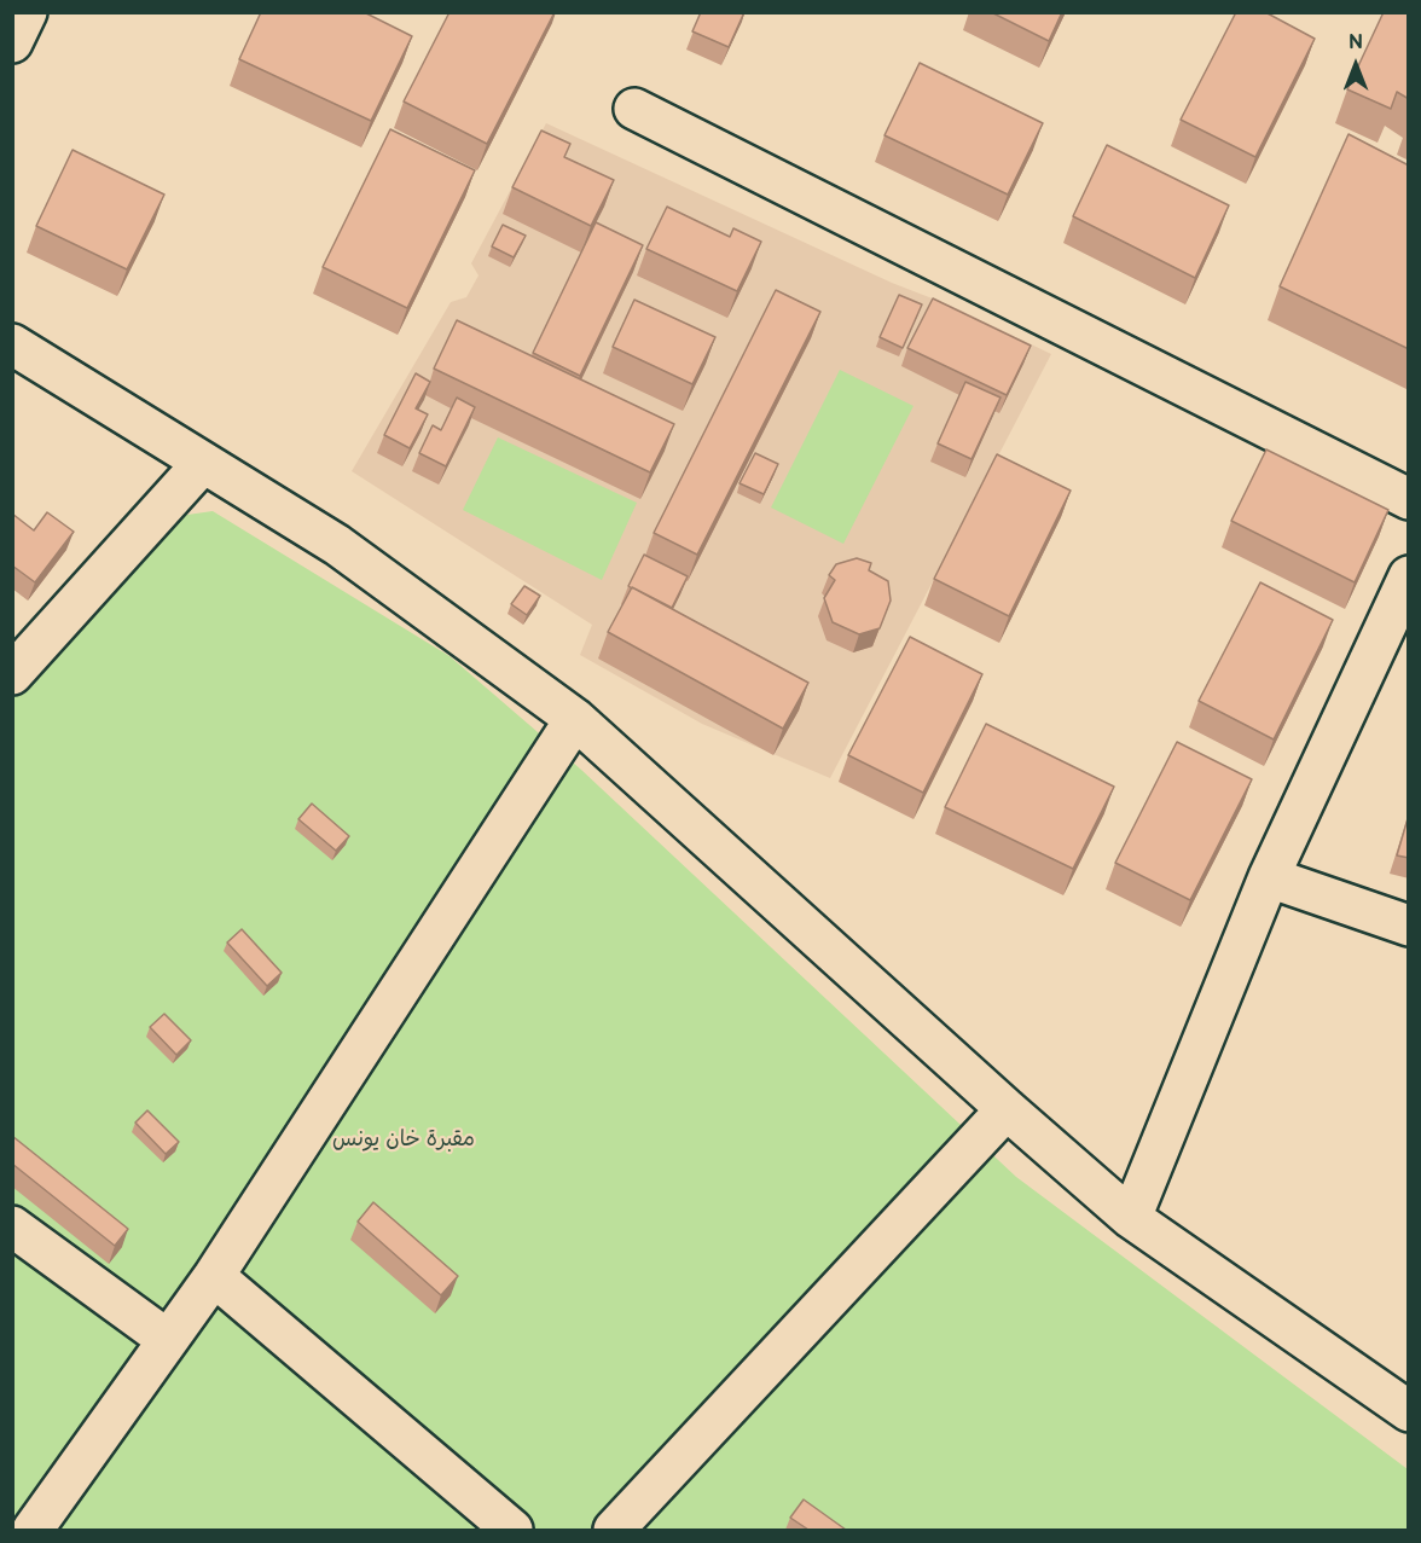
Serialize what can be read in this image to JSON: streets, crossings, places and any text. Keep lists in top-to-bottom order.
{
  "parks": ["مقبرة خان يونس"],
  "north": "top"
}
